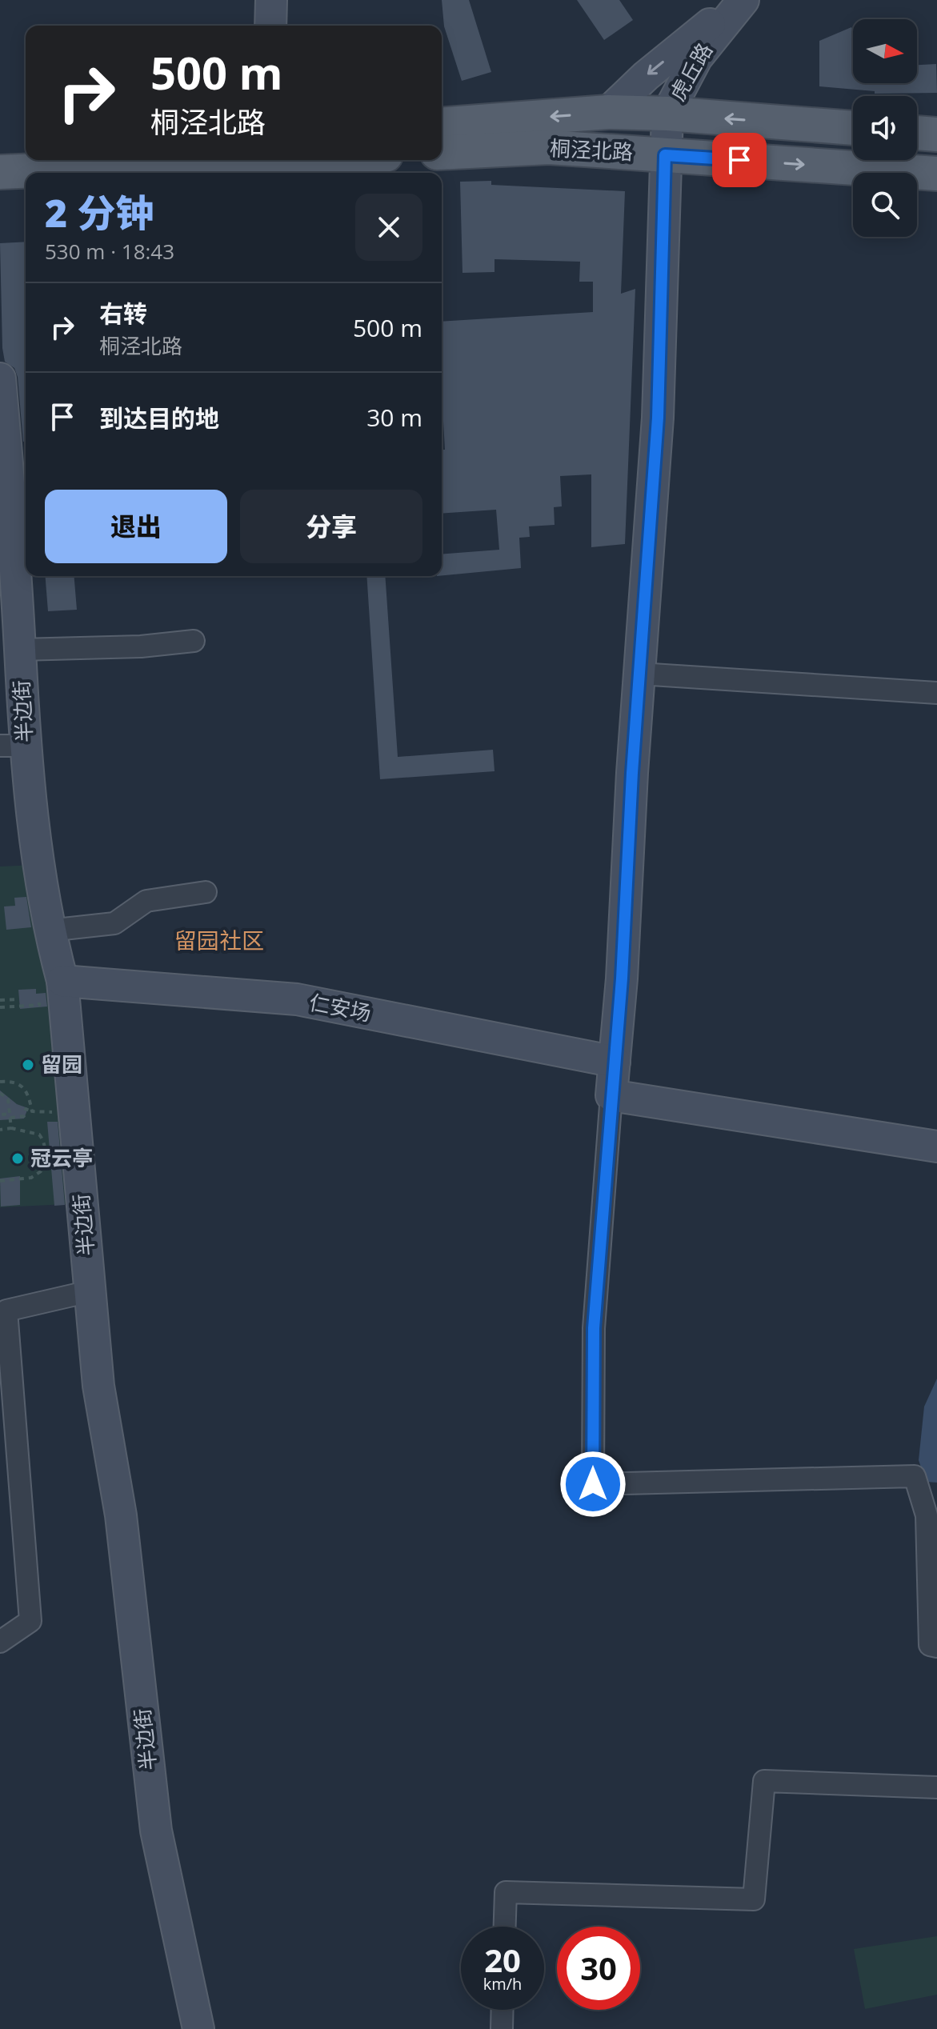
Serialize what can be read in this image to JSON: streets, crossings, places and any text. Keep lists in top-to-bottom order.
{
  "streets": {
    "main road": ["桐泾北路"],
    "street": ["虎丘路", "半边街", "仁安场"]
  },
  "crossings": [
    ["虎丘路", "桐泾北路"],
    ["虎丘路", "仁安场"],
    ["半边街", "仁安场"]
  ],
  "districts": ["留园社区"],
  "places": ["留园", "冠云亭"],
  "north": "right",
  "page": {
    "turn": ["500 m", "桐泾北路"],
    "heading": ["2 分钟", "530 m · 18:43"],
    "list": [
      {
        "name": "右转",
        "note": "桐泾北路",
        "value": "500 m"
      },
      {
        "name": "到达目的地",
        "value": "30 m"
      }
    ],
    "buttons": ["退出", "分享"],
    "speed": "20 km/h",
    "limit": "30"
  }
}
